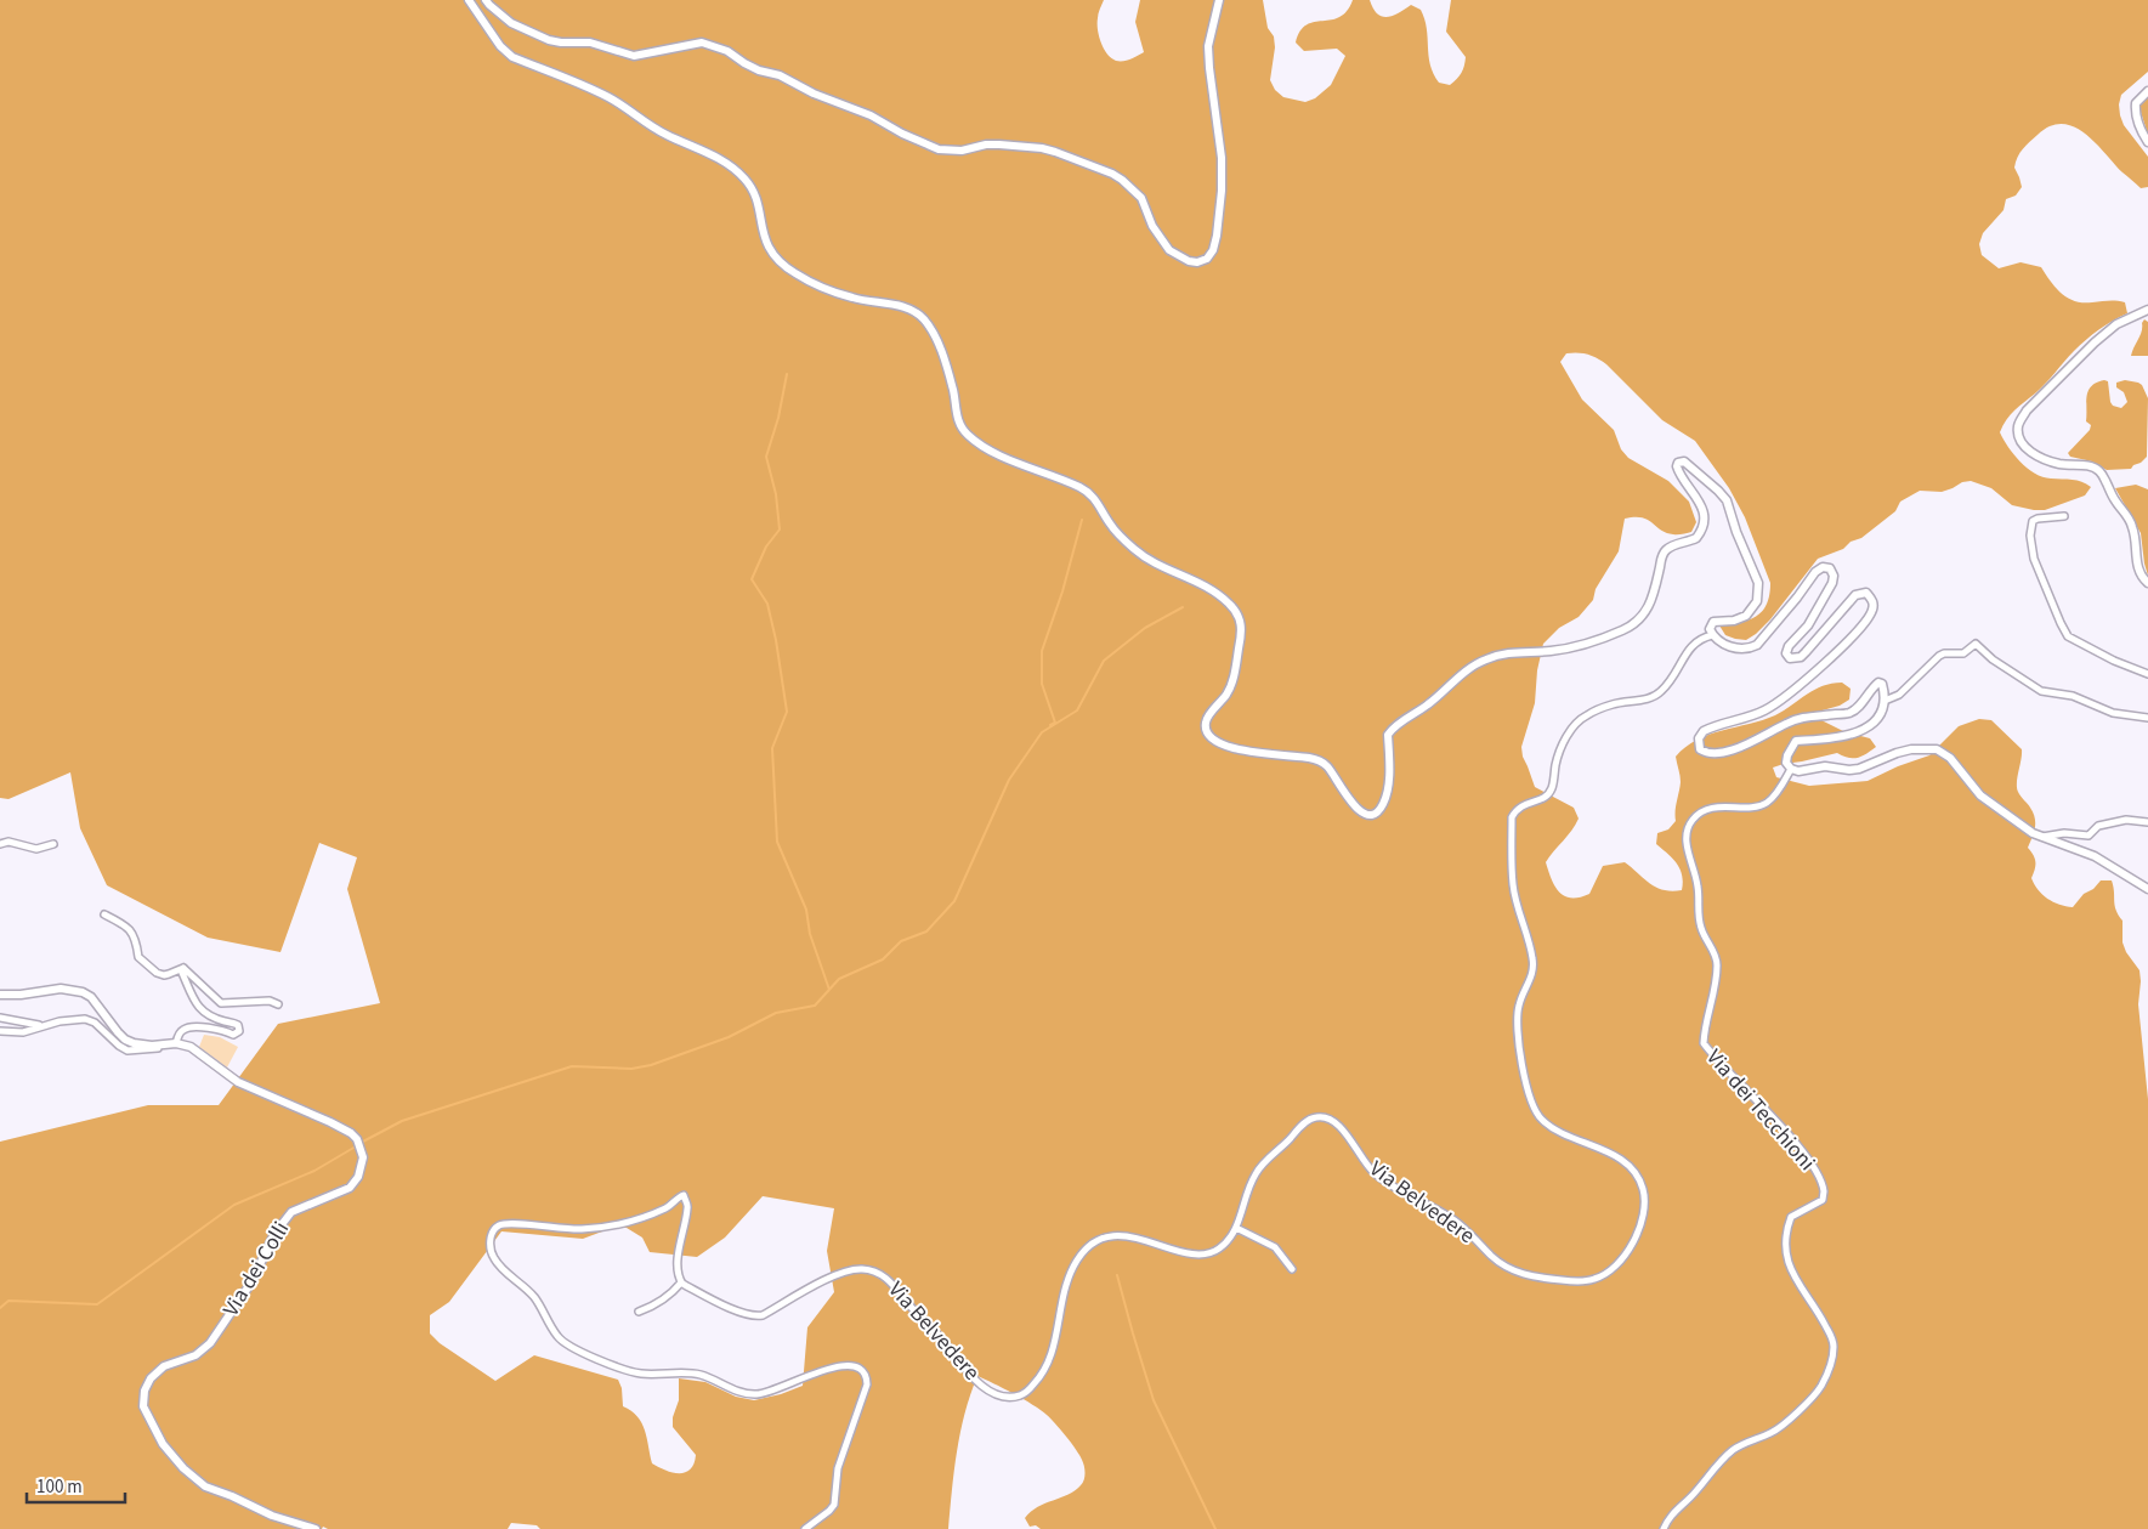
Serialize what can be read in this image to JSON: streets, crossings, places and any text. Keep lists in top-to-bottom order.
{
  "streets": {
    "street": ["Via dei Tecchioni", "Via Belvedere", "Via dei Colli"]
  },
  "scale_bar": "100 m"
}
